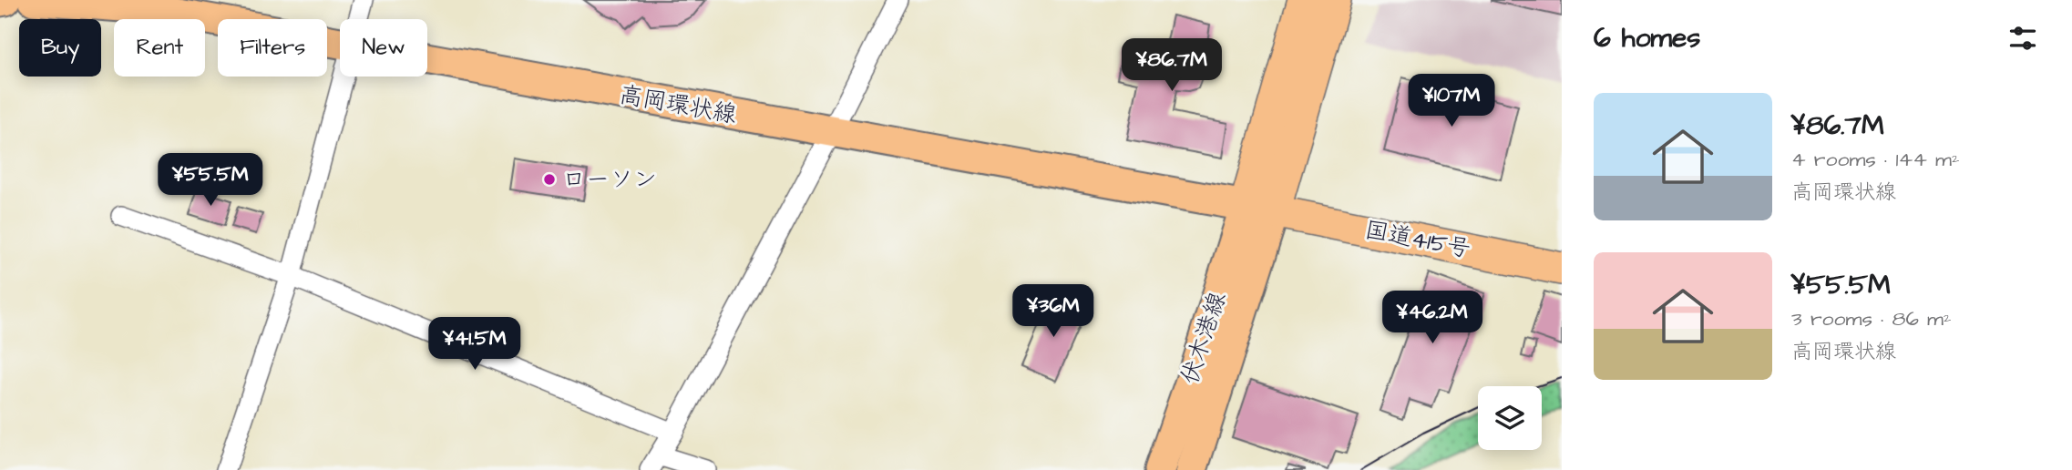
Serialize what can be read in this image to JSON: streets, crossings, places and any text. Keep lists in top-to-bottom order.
{
  "streets": {
    "highway": ["国道415号"],
    "main road": ["高岡環状線", "伏木港線"]
  },
  "crossings": [
    ["高岡環状線", "国道415号"],
    ["高岡環状線", "伏木港線"],
    ["国道415号", "伏木港線"]
  ],
  "places": ["ローソン"],
  "page": {
    "heading": "6 homes",
    "chip": [
      "Buy",
      "Rent",
      "Filters",
      "New"
    ],
    "price": [
      "¥86.7M",
      "¥107M",
      "¥55.5M",
      "¥36M",
      "¥46.2M",
      "¥41.5M"
    ],
    "list": [
      {
        "name": "¥86.7M",
        "note": "4 rooms · 144 m² · 高岡環状線"
      },
      {
        "name": "¥55.5M",
        "note": "3 rooms · 86 m² · 高岡環状線"
      }
    ]
  }
}
